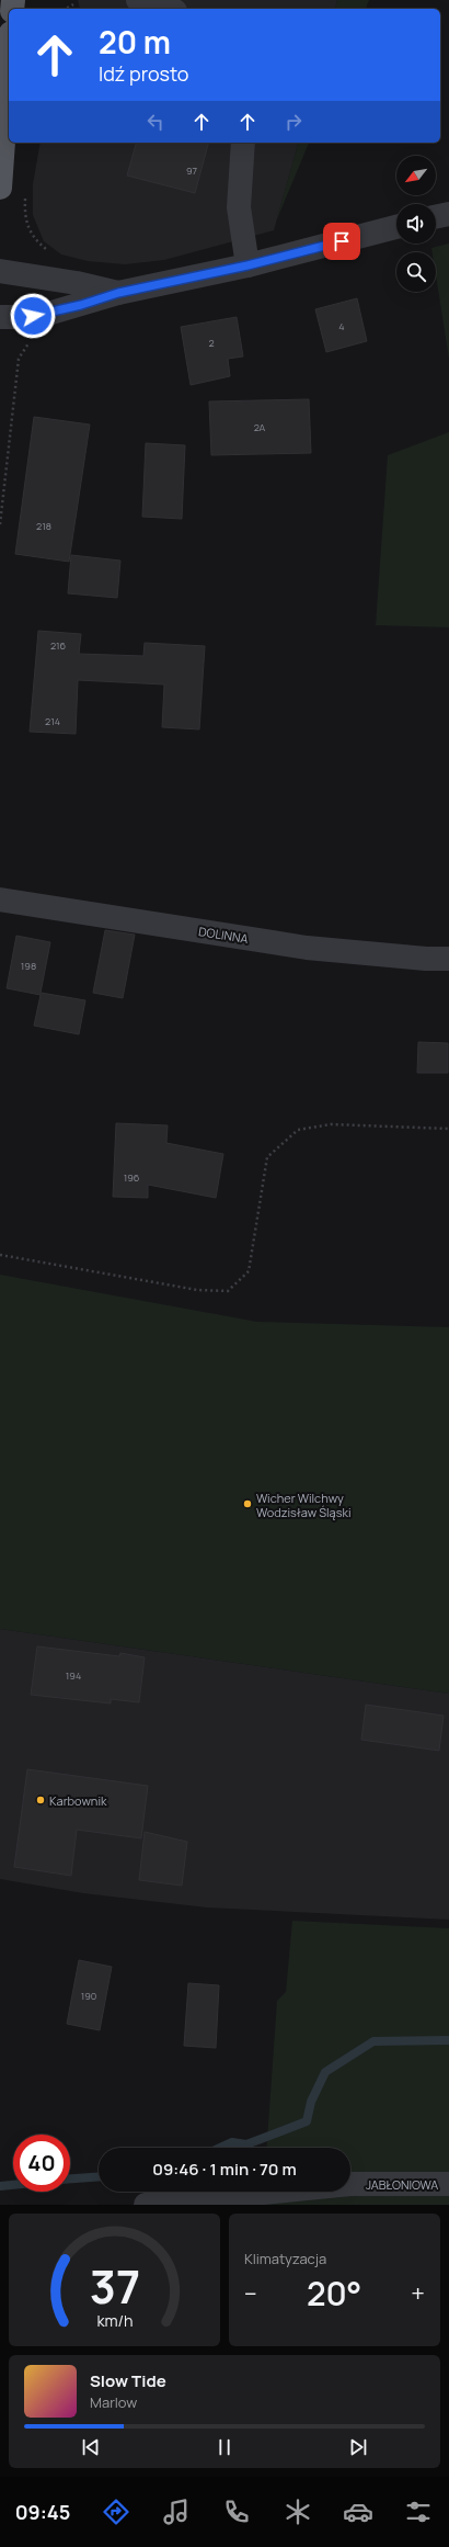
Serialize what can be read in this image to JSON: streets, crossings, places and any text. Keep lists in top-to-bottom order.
{
  "streets": {
    "street": ["DOLINNA", "JABŁONIOWA"]
  },
  "places": ["Wicher Wilchwy Wodzisław Śląski", "Karbownik"],
  "house_numbers": [
    "97",
    "4",
    "2",
    "2A",
    "218",
    "216",
    "214",
    "198",
    "196",
    "194",
    "190"
  ],
  "north": "bottom left",
  "page": {
    "turn": ["20 m", "Idź prosto"],
    "limit": "40",
    "trip": "09:46 · 1 min · 70 m",
    "tile": "Klimatyzacja",
    "heat": ["−", "20°", "+"],
    "song": ["Slow Tide", "Marlow"],
    "tabs": "09:45",
    "gauge": ["37", "km/h"]
  }
}
